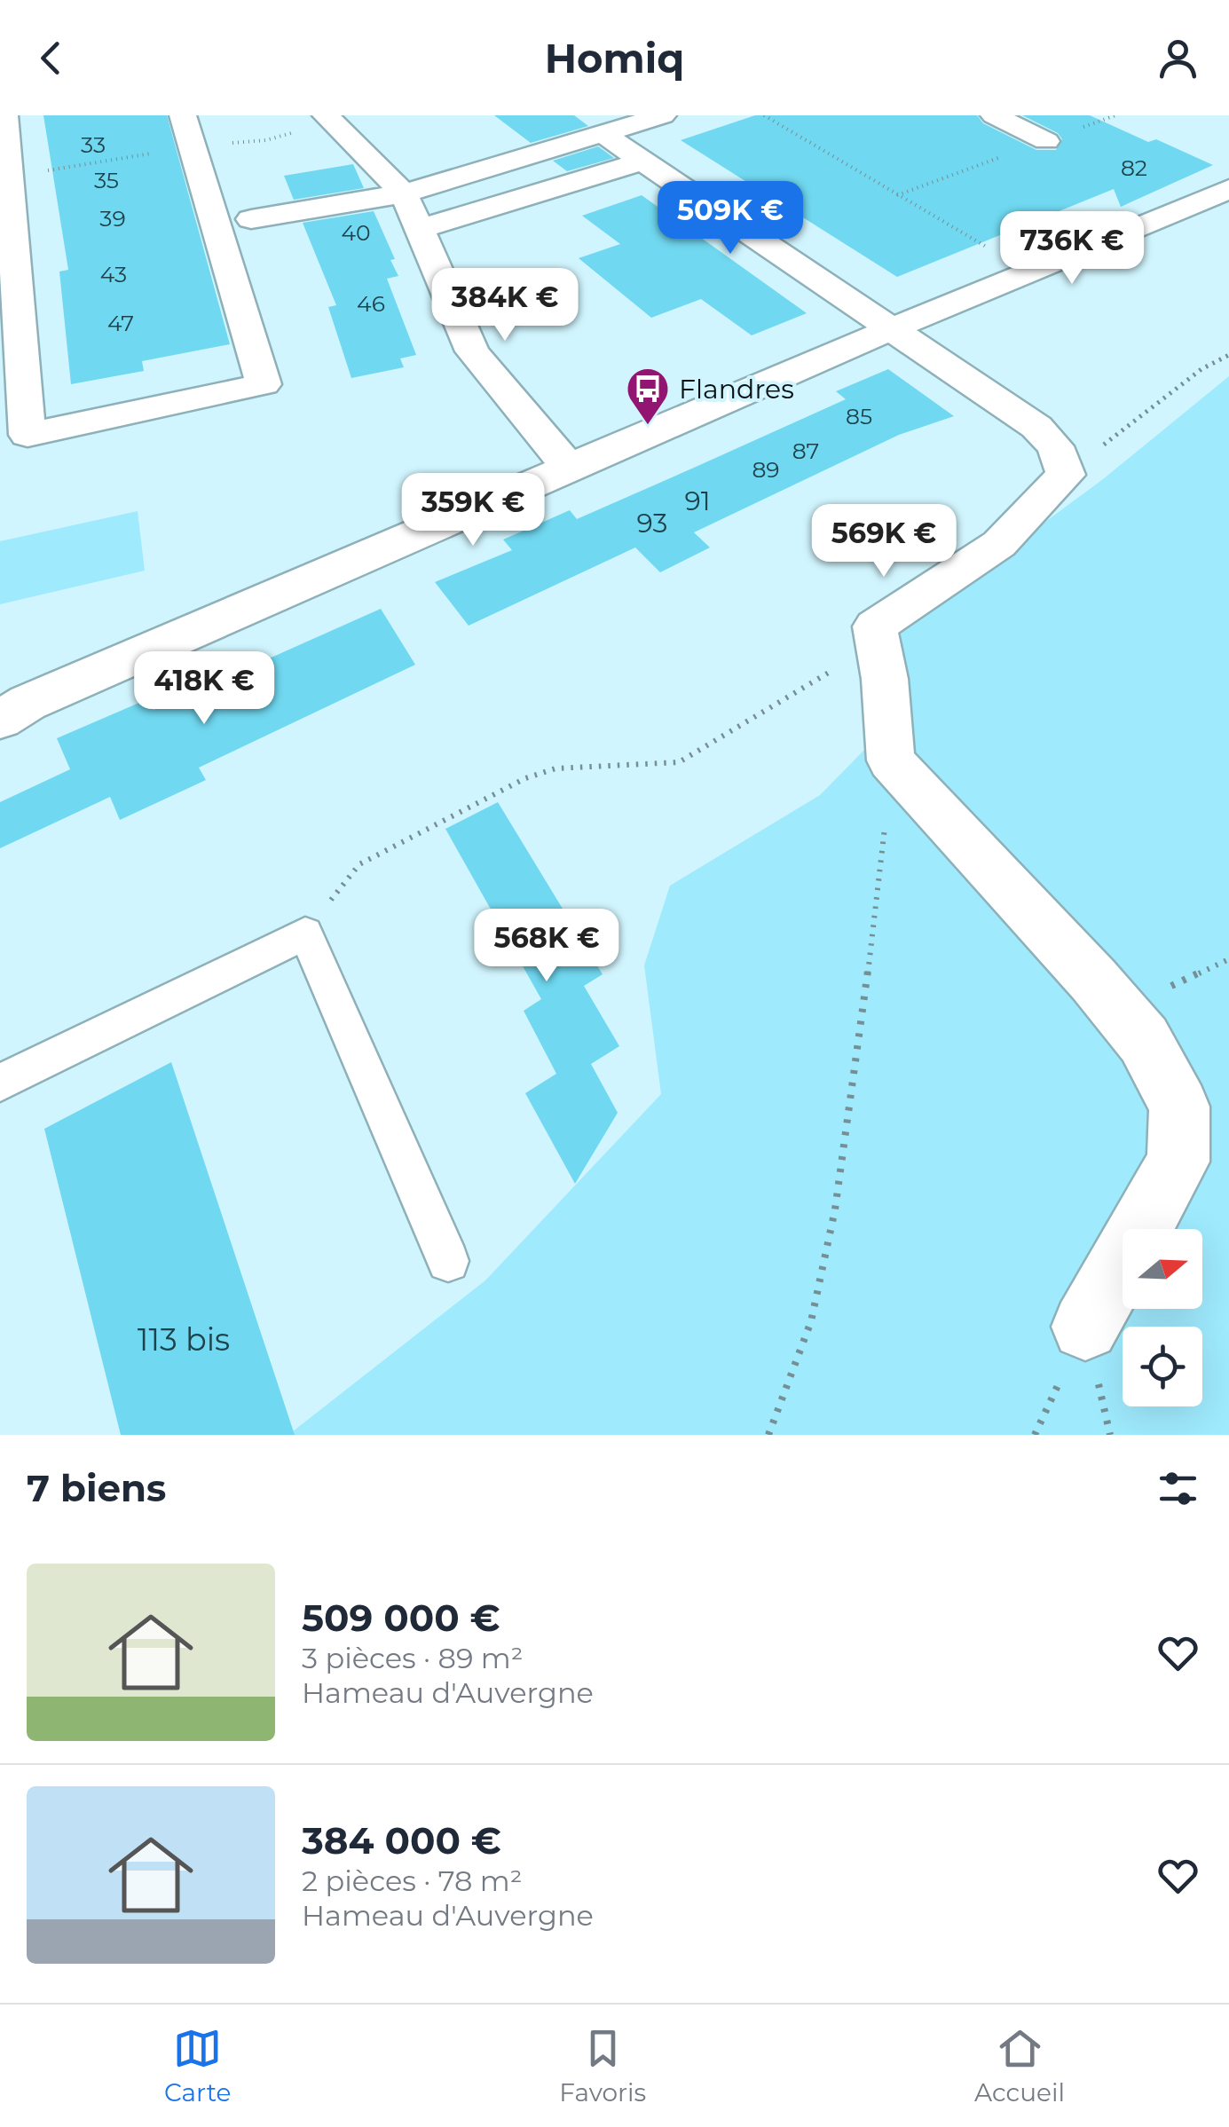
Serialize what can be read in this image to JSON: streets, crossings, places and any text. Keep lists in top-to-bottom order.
{
  "places": {
    "bus stop": ["Flandres"]
  },
  "house_numbers": [
    "33",
    "82",
    "35",
    "39",
    "40",
    "43",
    "46",
    "47",
    "85",
    "87",
    "89",
    "91",
    "93",
    "113 bis"
  ],
  "north": "right",
  "page": {
    "header": "Homiq",
    "price": [
      "509K €",
      "736K €",
      "384K €",
      "359K €",
      "569K €",
      "418K €",
      "568K €"
    ],
    "heading": "7 biens",
    "list": [
      {
        "name": "509 000 €",
        "note": "3 pièces · 89 m² · Hameau d'Auvergne"
      },
      {
        "name": "384 000 €",
        "note": "2 pièces · 78 m² · Hameau d'Auvergne"
      }
    ],
    "tabs": ["Carte", "Favoris", "Accueil"]
  }
}
